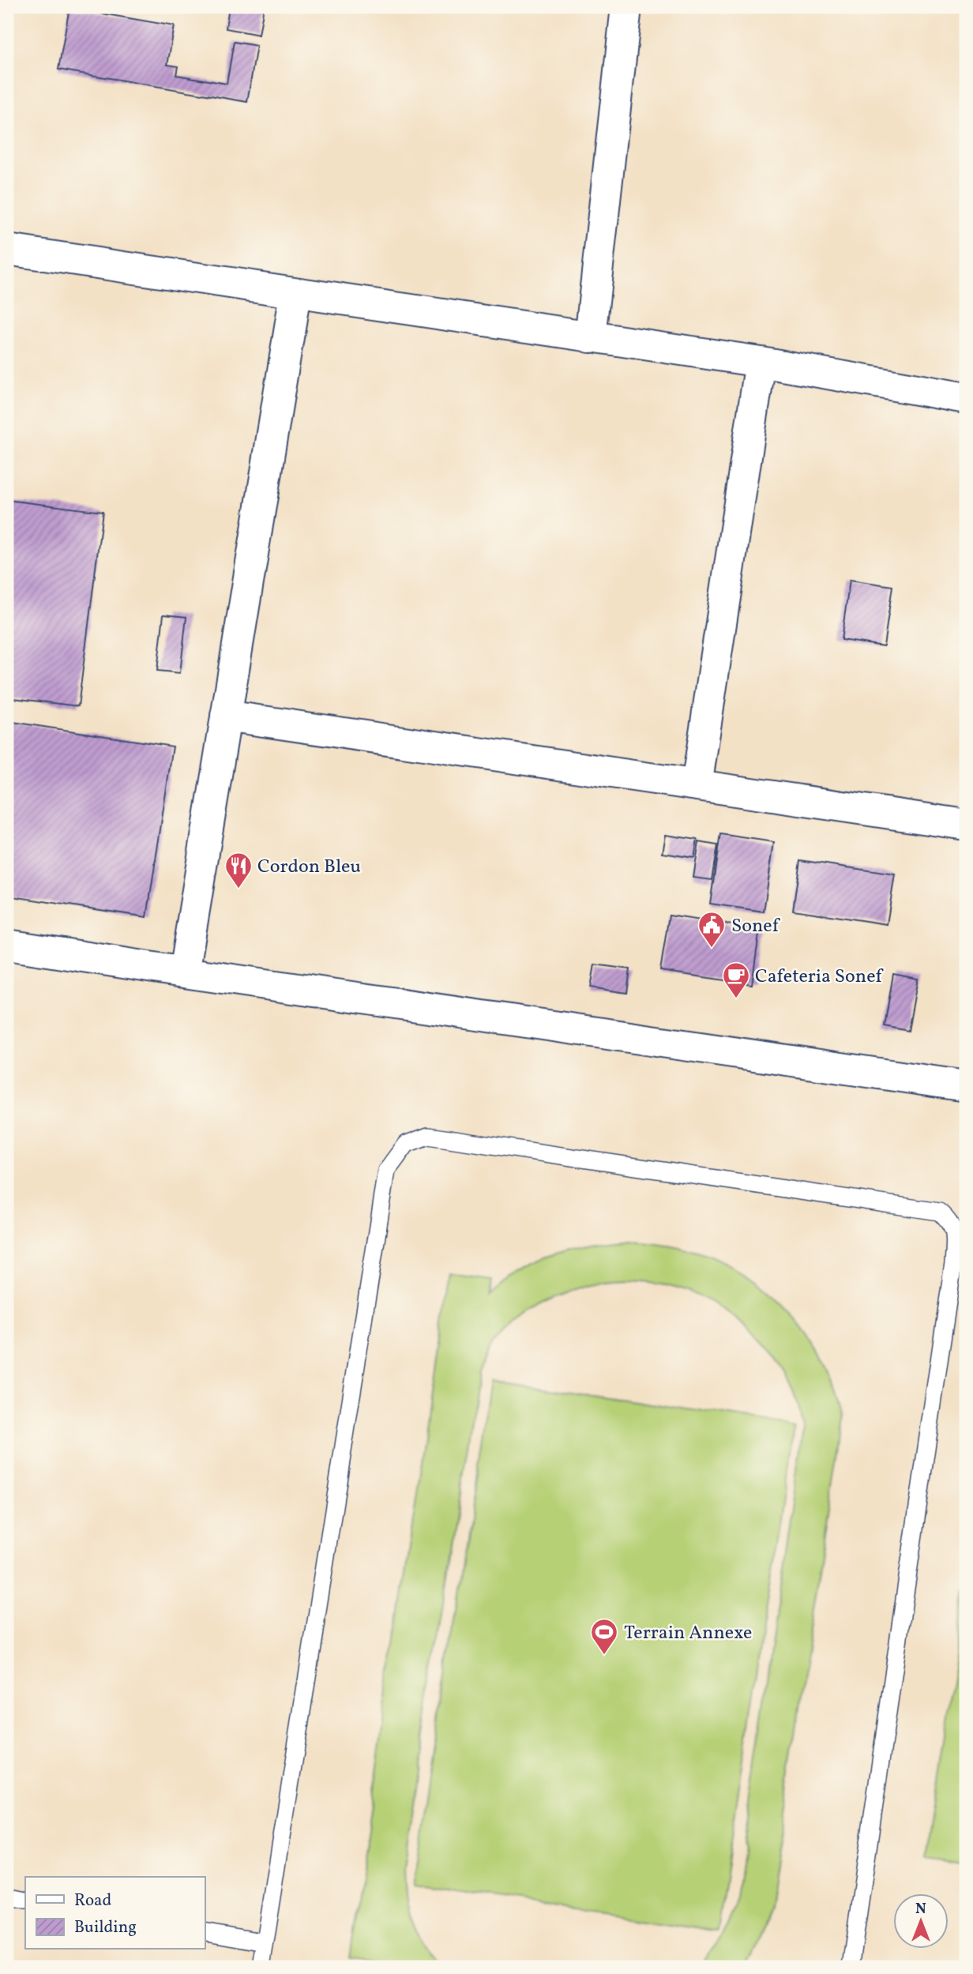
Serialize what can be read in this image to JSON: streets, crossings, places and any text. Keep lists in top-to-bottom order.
{
  "places": {
    "restaurant": ["Cordon Bleu"],
    "public building": ["Sonef"],
    "cafe": ["Cafeteria Sonef"],
    "sports": ["Terrain Annexe"]
  },
  "legend": ["Road", "Building"],
  "north": "top"
}
